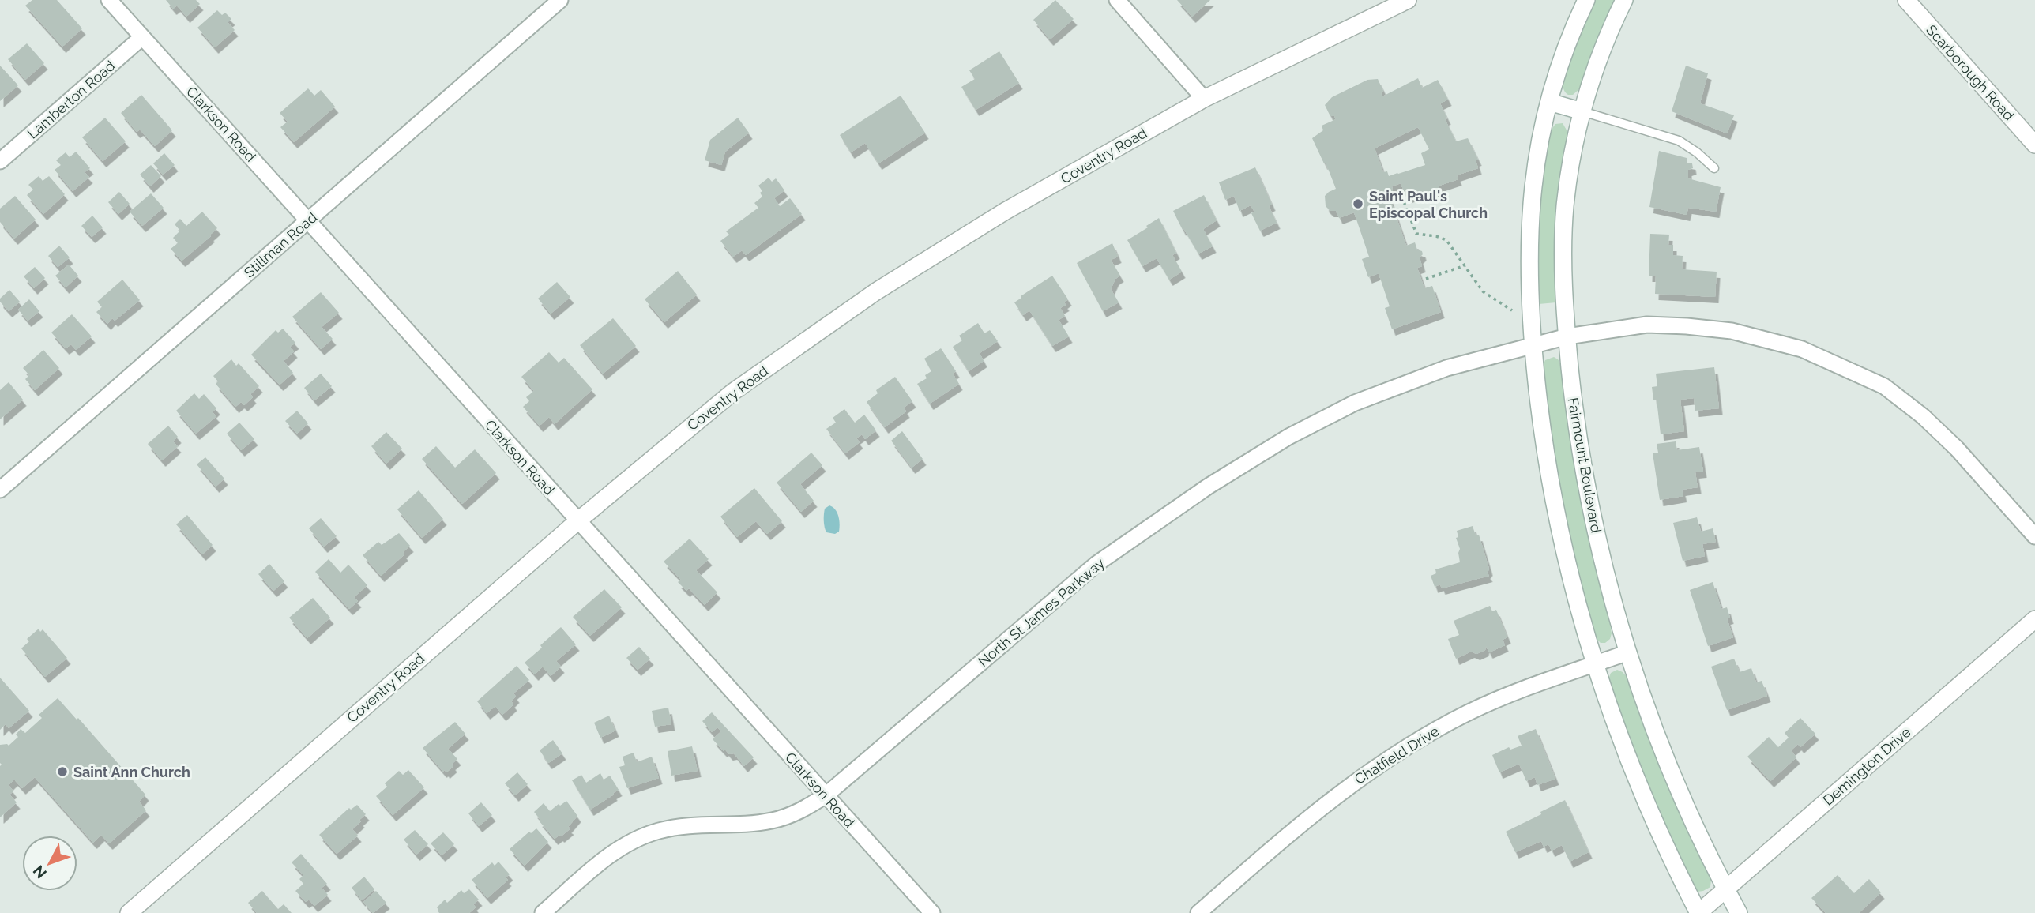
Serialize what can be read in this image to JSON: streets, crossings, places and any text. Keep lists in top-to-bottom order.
{
  "streets": {
    "street": [
      "Scarborough Road",
      "Lamberton Road",
      "Clarkson Road",
      "Coventry Road",
      "Stillman Road",
      "Fairmount Boulevard",
      "North St James Parkway",
      "Chatfield Drive",
      "Demington Drive"
    ]
  },
  "crossings": [
    ["Lamberton Road", "Clarkson Road"],
    ["Clarkson Road", "Coventry Road"],
    ["Clarkson Road", "Stillman Road"],
    ["Clarkson Road", "North St James Parkway"],
    ["Fairmount Boulevard", "North St James Parkway"],
    ["Fairmount Boulevard", "Chatfield Drive"],
    ["Fairmount Boulevard", "Demington Drive"]
  ],
  "places": ["Saint Paul's Episcopal Church", "Saint Ann Church"],
  "north": "bottom left"
}
